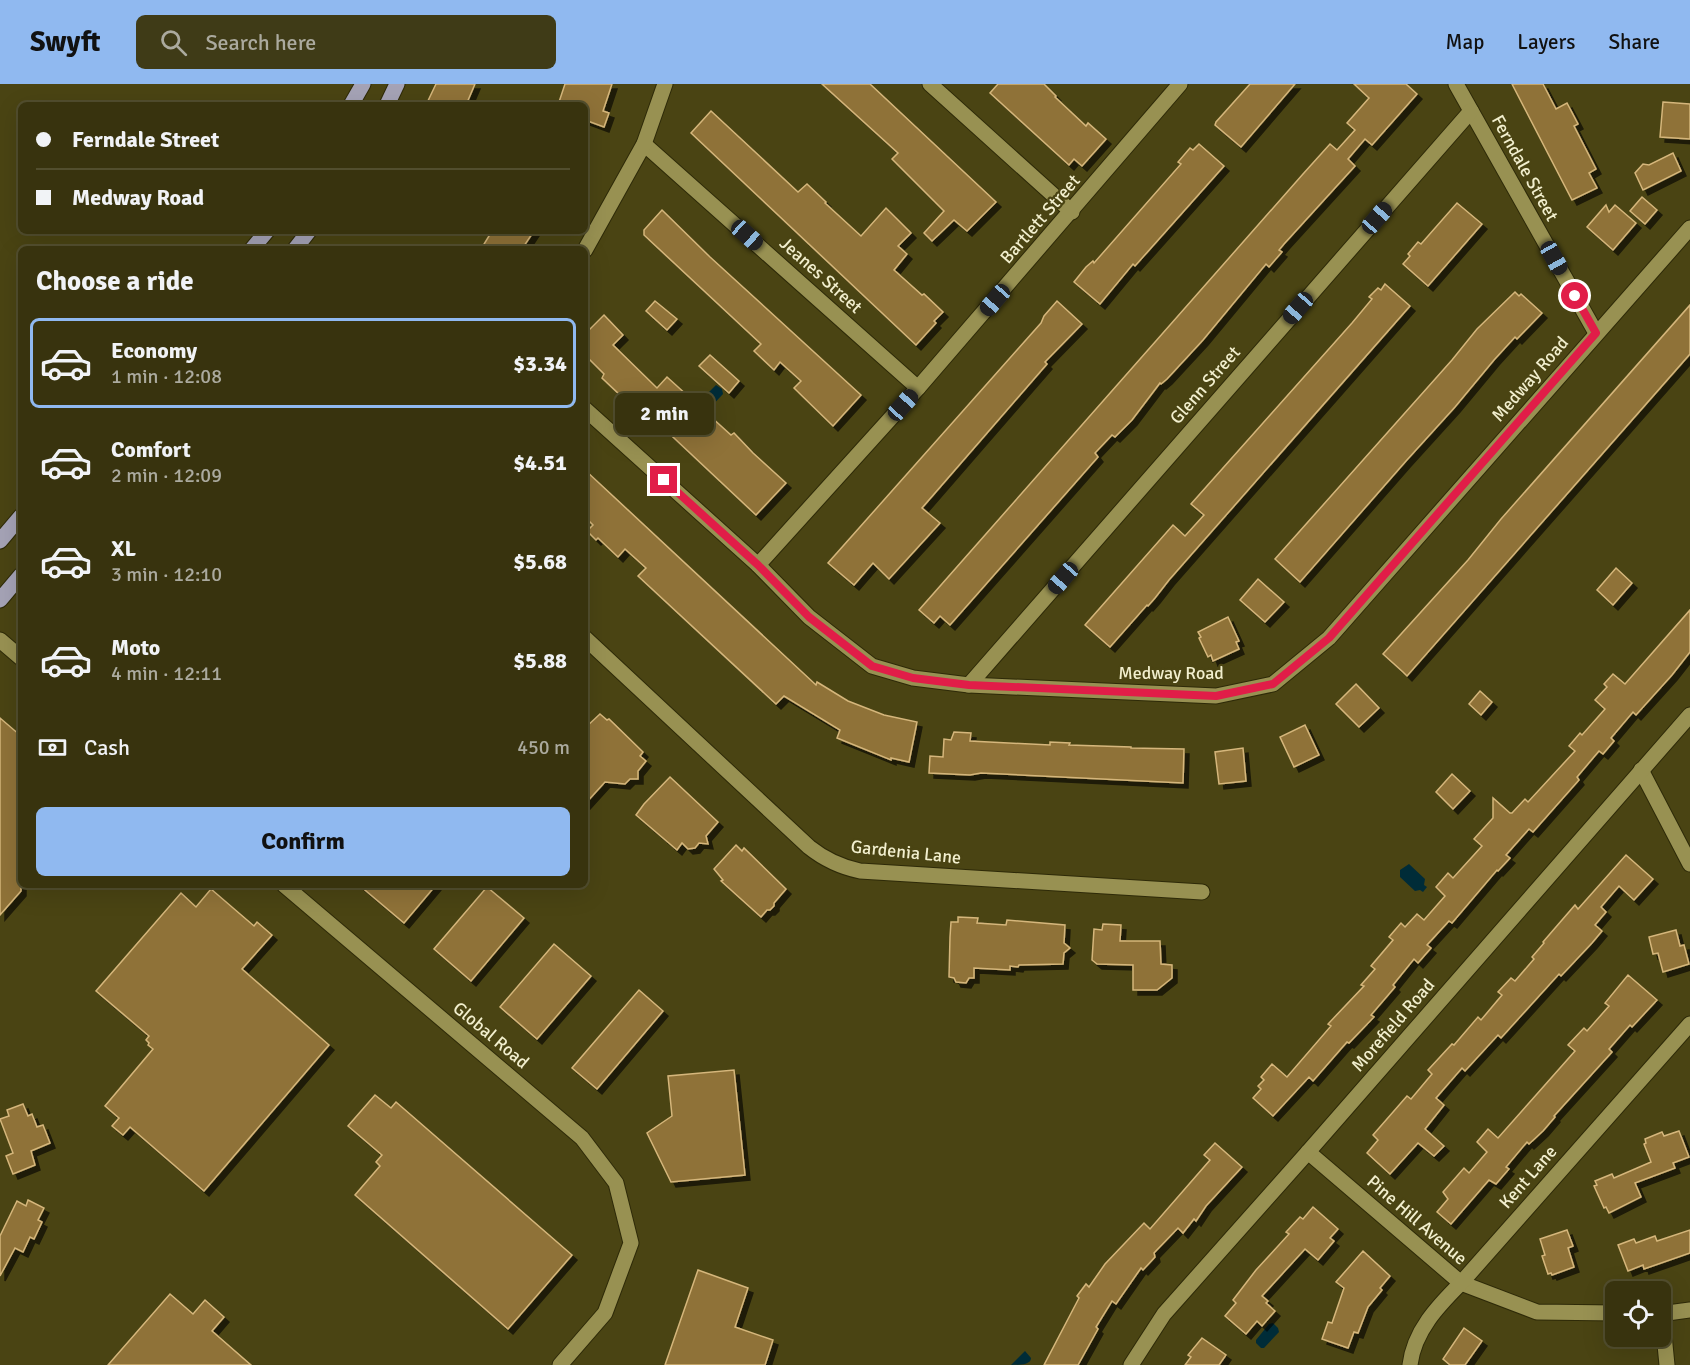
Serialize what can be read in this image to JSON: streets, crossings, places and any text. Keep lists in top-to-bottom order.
{
  "streets": {
    "street": [
      "Ferndale Street",
      "Bartlett Street",
      "Jeanes Street",
      "Medway Road",
      "Glenn Street",
      "Gardenia Lane",
      "Morefield Road",
      "Global Road",
      "Kent Lane",
      "Pine Hill Avenue"
    ]
  },
  "crossings": [
    ["Ferndale Street", "Medway Road"],
    ["Ferndale Street", "Glenn Street"],
    ["Bartlett Street", "Jeanes Street"],
    ["Bartlett Street", "Medway Road"],
    ["Medway Road", "Glenn Street"],
    ["Morefield Road", "Pine Hill Avenue"],
    ["Kent Lane", "Pine Hill Avenue"]
  ],
  "page": {
    "header": "Swyft",
    "search": "Search here",
    "nav": ["Map", "Layers", "Share"],
    "banner": ["Ferndale Street", "Medway Road"],
    "heading": "Choose a ride",
    "list": [
      {
        "name": "Economy",
        "note": "1 min · 12:08",
        "value": "$3.34"
      },
      {
        "name": "Comfort",
        "note": "2 min · 12:09",
        "value": "$4.51"
      },
      {
        "name": "XL",
        "note": "3 min · 12:10",
        "value": "$5.68"
      },
      {
        "name": "Moto",
        "note": "4 min · 12:11",
        "value": "$5.88"
      }
    ],
    "bubble": "2 min",
    "pay": ["Cash", "450 m"],
    "buttons": "Confirm"
  }
}
